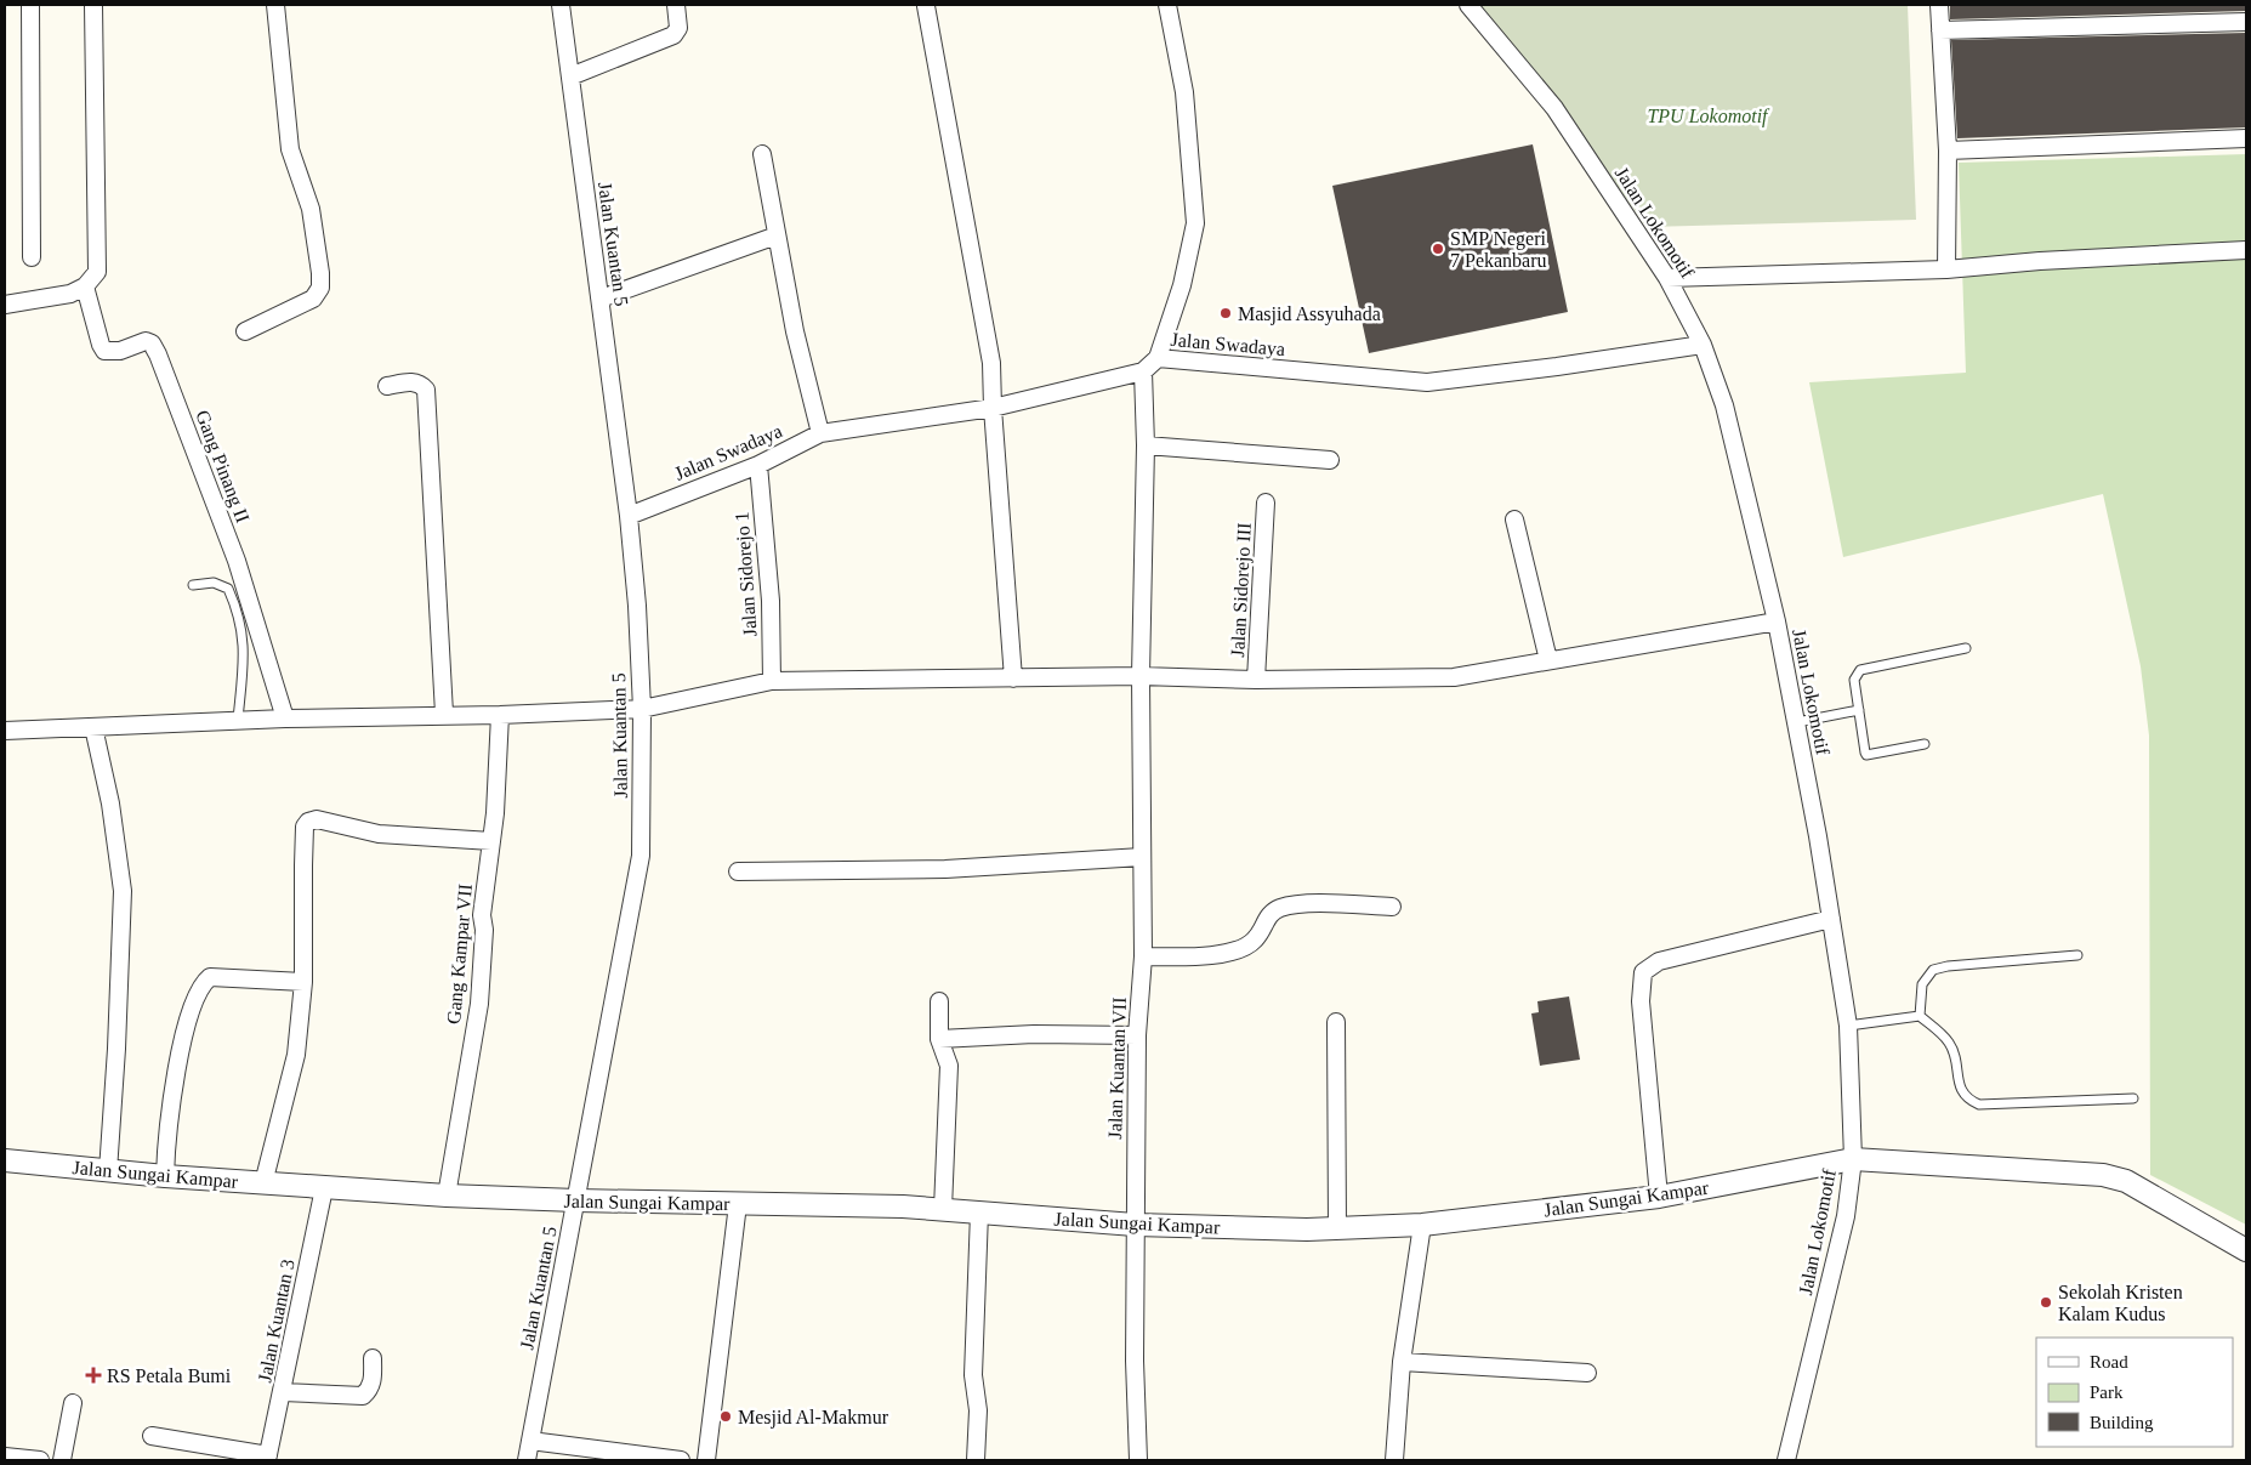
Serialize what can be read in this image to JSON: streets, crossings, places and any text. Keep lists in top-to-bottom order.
{
  "streets": {
    "street": [
      "Jalan Lokomotif",
      "Jalan Kuantan 5",
      "Jalan Swadaya",
      "Gang Pinang II",
      "Jalan Sidorejo 1",
      "Jalan Sidorejo III",
      "Gang Kampar VII",
      "Jalan Kuantan VII",
      "Jalan Sungai Kampar",
      "Jalan Kuantan 3"
    ]
  },
  "crossings": [
    ["Jalan Lokomotif", "Jalan Swadaya"],
    ["Jalan Lokomotif", "Jalan Sungai Kampar"],
    ["Jalan Kuantan 5", "Jalan Swadaya"],
    ["Jalan Kuantan 5", "Jalan Sungai Kampar"],
    ["Jalan Swadaya", "Jalan Sidorejo 1"],
    ["Jalan Swadaya", "Jalan Kuantan VII"],
    ["Gang Kampar VII", "Jalan Sungai Kampar"],
    ["Jalan Kuantan VII", "Jalan Sungai Kampar"],
    ["Jalan Sungai Kampar", "Jalan Kuantan 3"]
  ],
  "parks": ["TPU Lokomotif"],
  "places": {
    "other": [
      "SMP Negeri 7 Pekanbaru",
      "Masjid Assyuhada",
      "Sekolah Kristen Kalam Kudus",
      "Mesjid Al-Makmur"
    ],
    "health": ["RS Petala Bumi"]
  },
  "legend": ["Road", "Park", "Building"]
}
